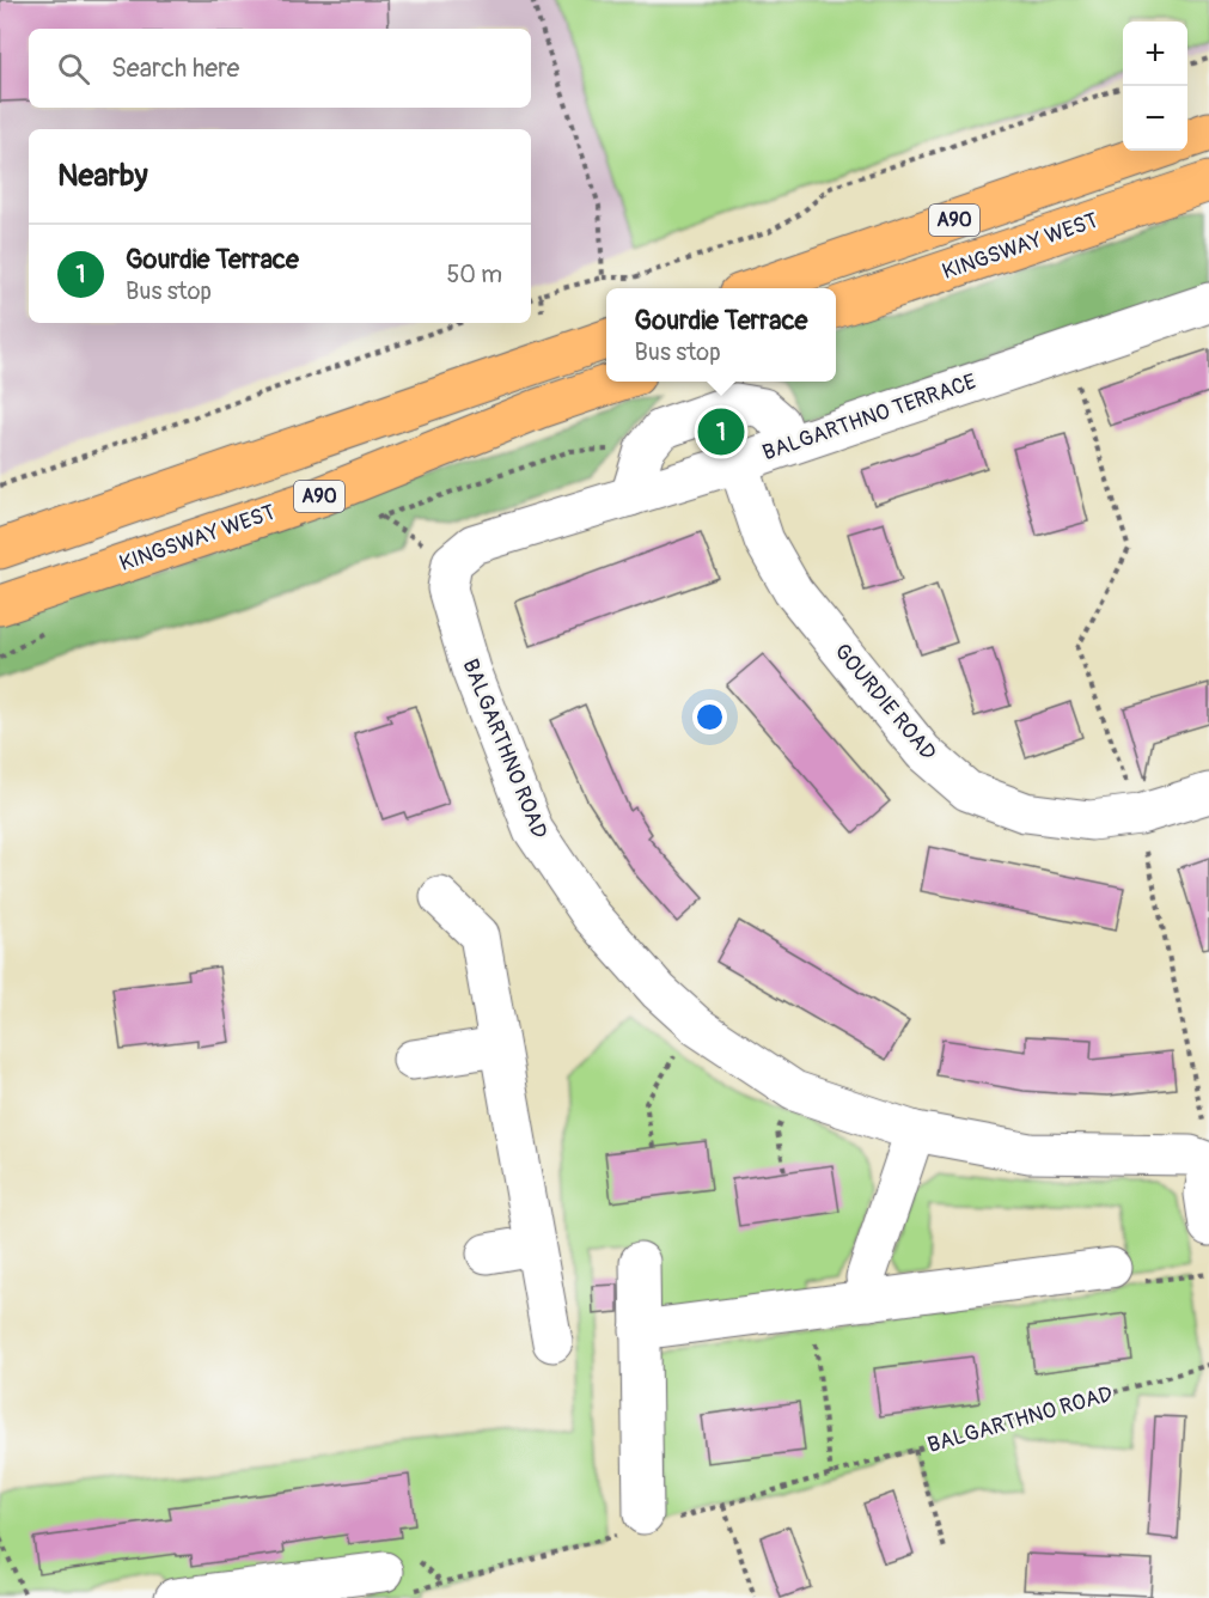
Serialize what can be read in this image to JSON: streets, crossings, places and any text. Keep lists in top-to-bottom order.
{
  "streets": {
    "highway": ["A90", "KINGSWAY WEST"],
    "street": ["BALGARTHNO TERRACE", "GOURDIE ROAD", "BALGARTHNO ROAD"]
  },
  "crossings": [
    ["BALGARTHNO TERRACE", "GOURDIE ROAD"],
    ["BALGARTHNO TERRACE", "BALGARTHNO ROAD"]
  ],
  "page": {
    "map_buttons": ["+", "−"],
    "search": "Search here",
    "heading": "Nearby",
    "list": [
      {
        "mark": "1",
        "name": "Gourdie Terrace",
        "note": "Bus stop",
        "value": "50 m"
      }
    ],
    "popup": ["Gourdie Terrace", "Bus stop"],
    "pins": "1"
  }
}
